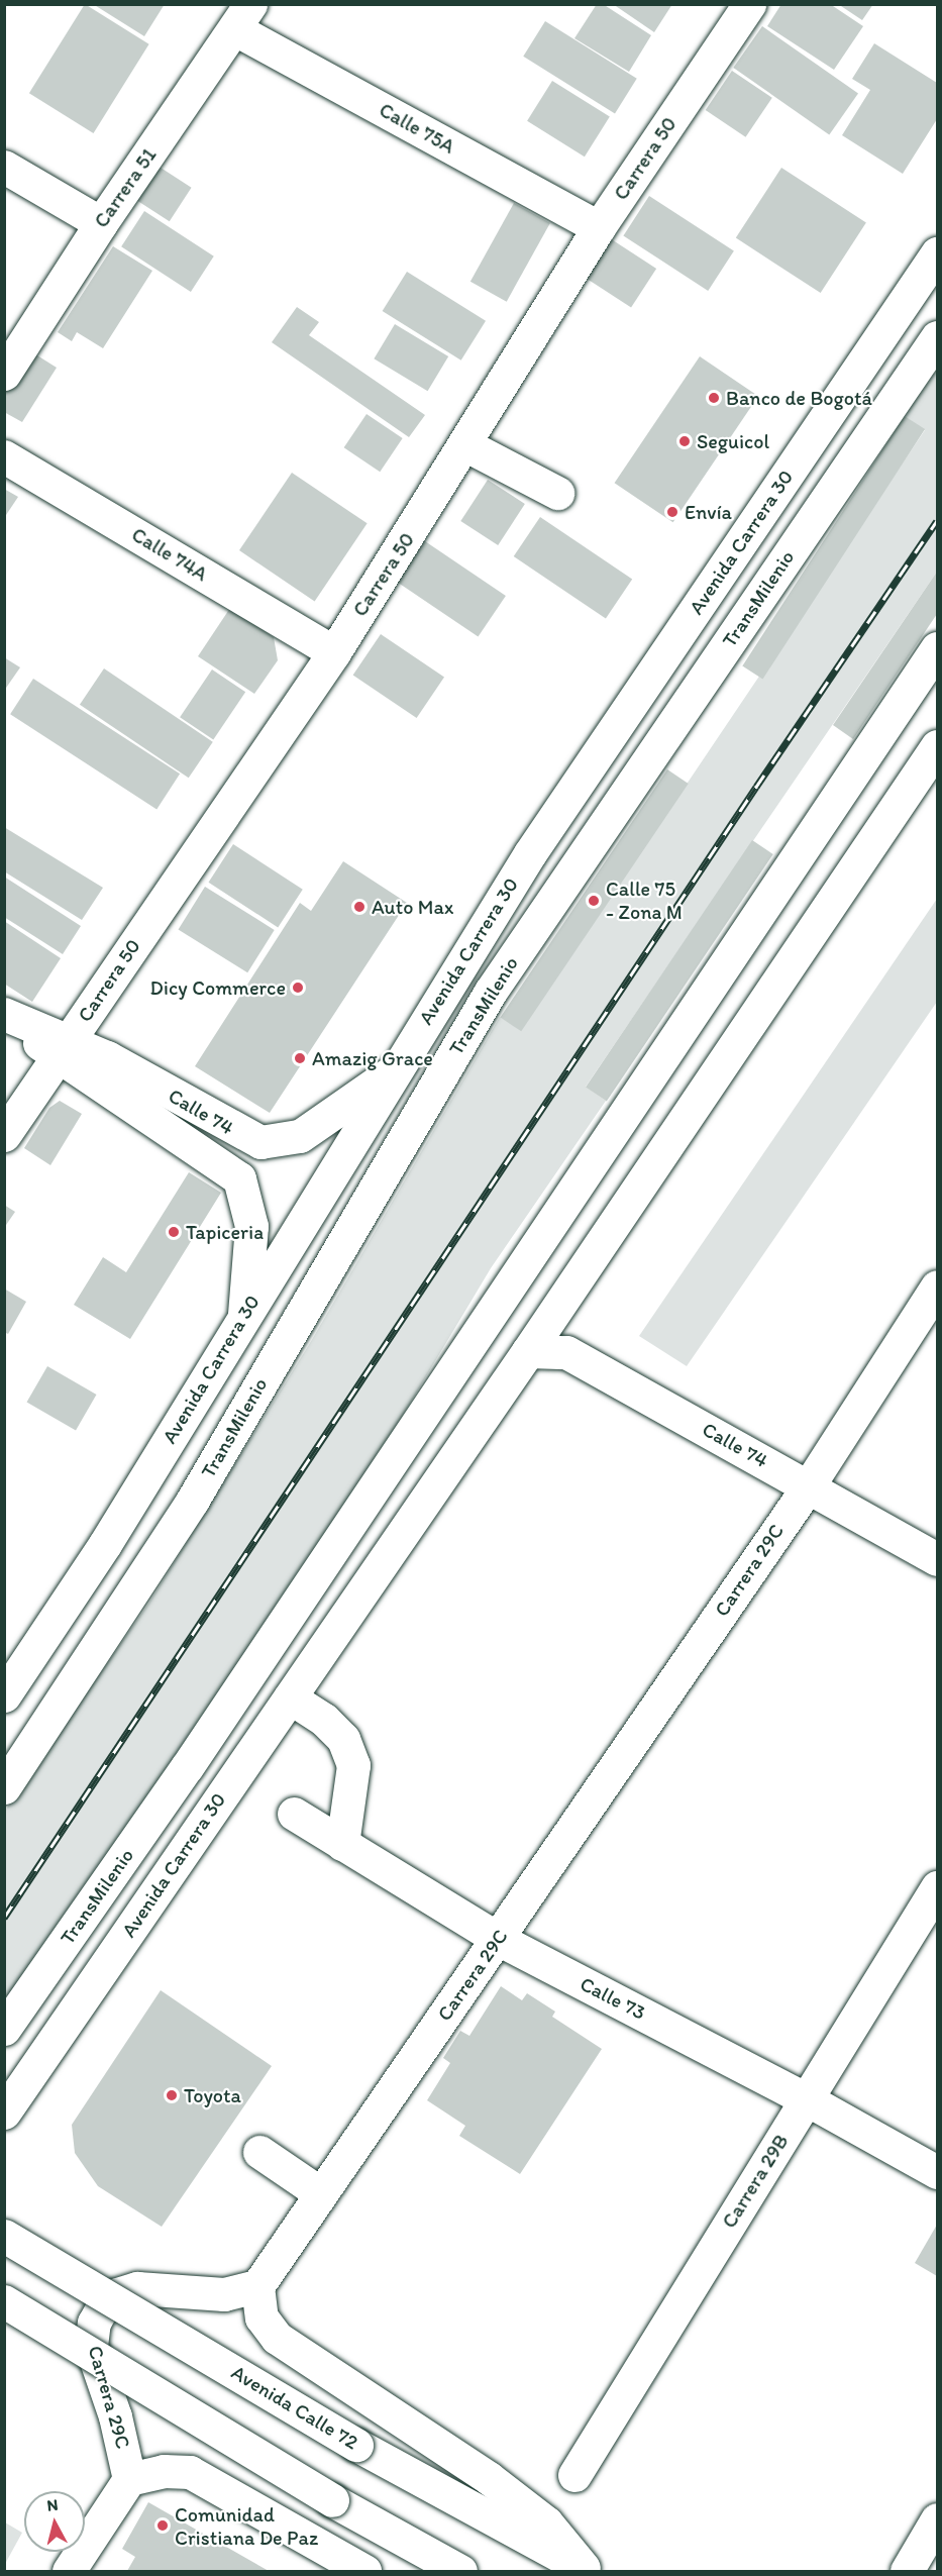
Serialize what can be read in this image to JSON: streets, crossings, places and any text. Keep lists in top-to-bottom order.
{
  "streets": {
    "main road": [
      "Calle 75A",
      "Carrera 50",
      "Carrera 51",
      "Avenida Carrera 30",
      "Calle 74A",
      "TransMilenio",
      "Calle 74",
      "Carrera 29C",
      "Calle 73",
      "Carrera 29B",
      "Avenida Calle 72"
    ]
  },
  "crossings": [
    ["Calle 75A", "Carrera 50"],
    ["Calle 75A", "Carrera 51"],
    ["Carrera 50", "Calle 74A"],
    ["Carrera 50", "Calle 74"],
    ["Avenida Carrera 30", "Calle 74"],
    ["Calle 74", "Carrera 29C"],
    ["Carrera 29C", "Calle 73"],
    ["Calle 73", "Carrera 29B"]
  ],
  "places": [
    "Banco de Bogotá",
    "Seguicol",
    "Envía",
    "Calle 75 - Zona M",
    "Auto Max",
    "Dicy Commerce",
    "Amazig Grace",
    "Tapiceria",
    "Toyota",
    "Comunidad Cristiana De Paz"
  ],
  "north": "top"
}
